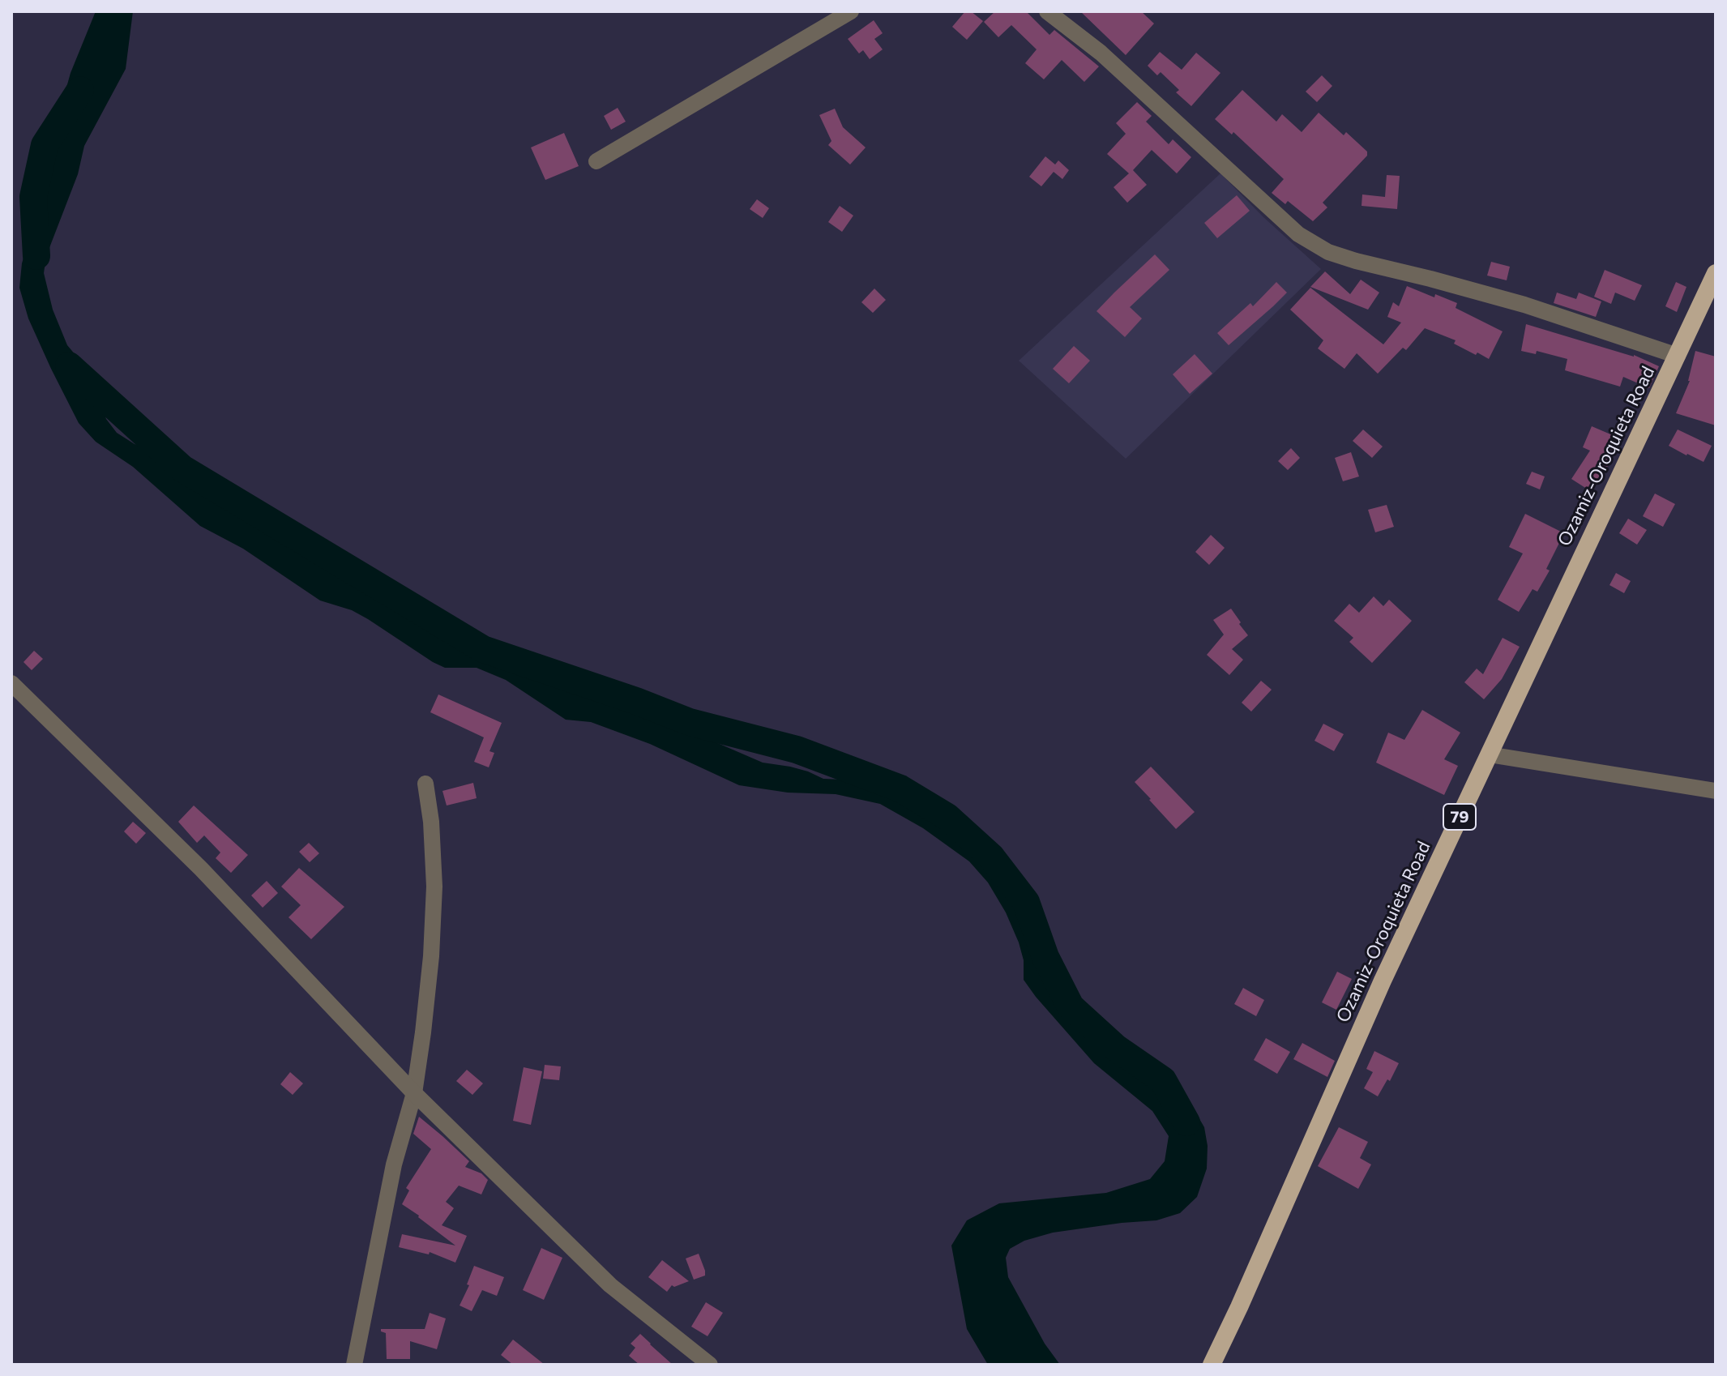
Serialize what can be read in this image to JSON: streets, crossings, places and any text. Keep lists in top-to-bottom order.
{
  "streets": {
    "highway": ["Ozamiz-Oroquieta Road", "79"]
  }
}
